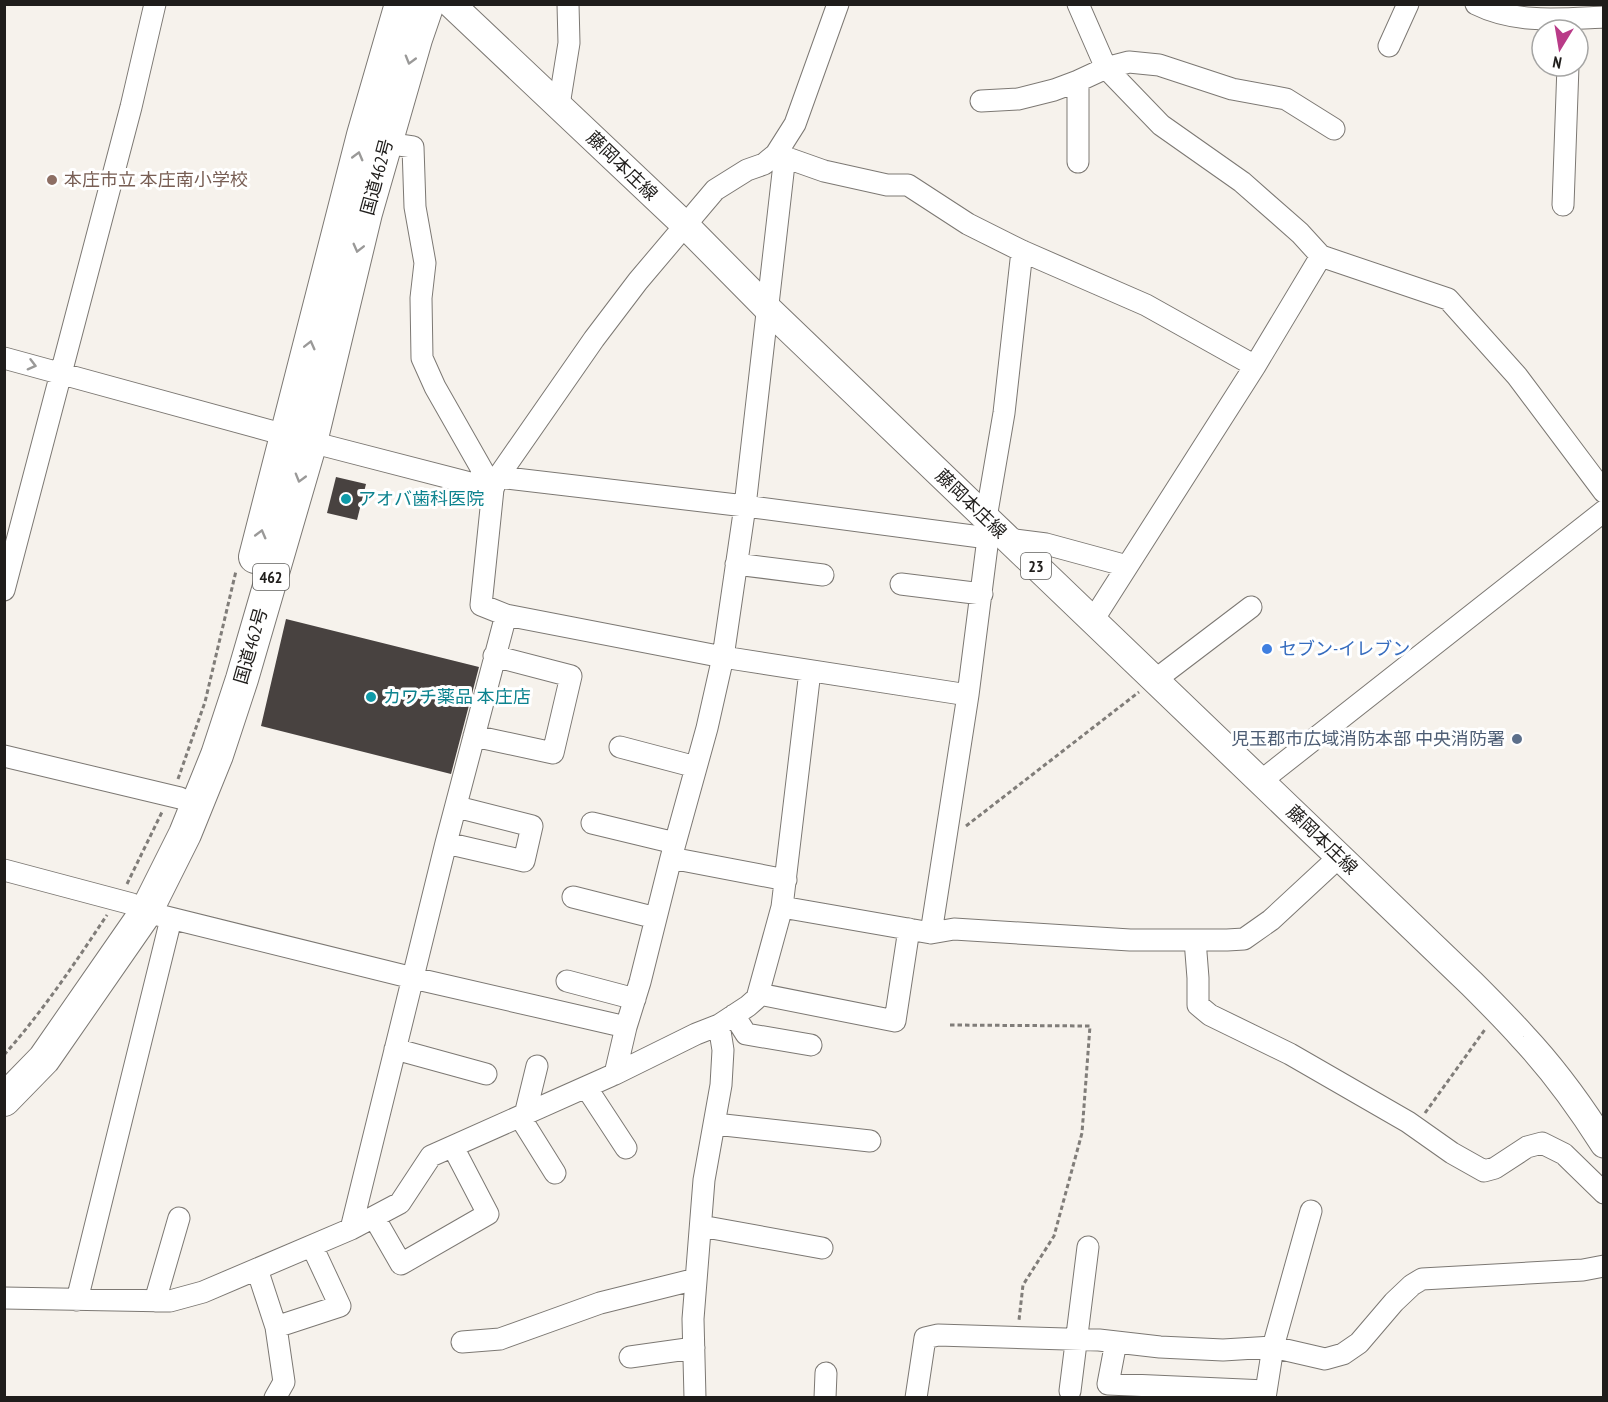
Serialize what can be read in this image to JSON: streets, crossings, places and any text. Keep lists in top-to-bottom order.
{
  "streets": {
    "highway": ["国道462号", "462"],
    "main road": ["藤岡本庄線", "23"]
  },
  "places": [
    "本庄市立 本庄南小学校",
    "アオバ歯科医院",
    "セブン-イレブン",
    "カワチ薬品 本庄店",
    "児玉郡市広域消防本部 中央消防署"
  ],
  "north": "bottom"
}
